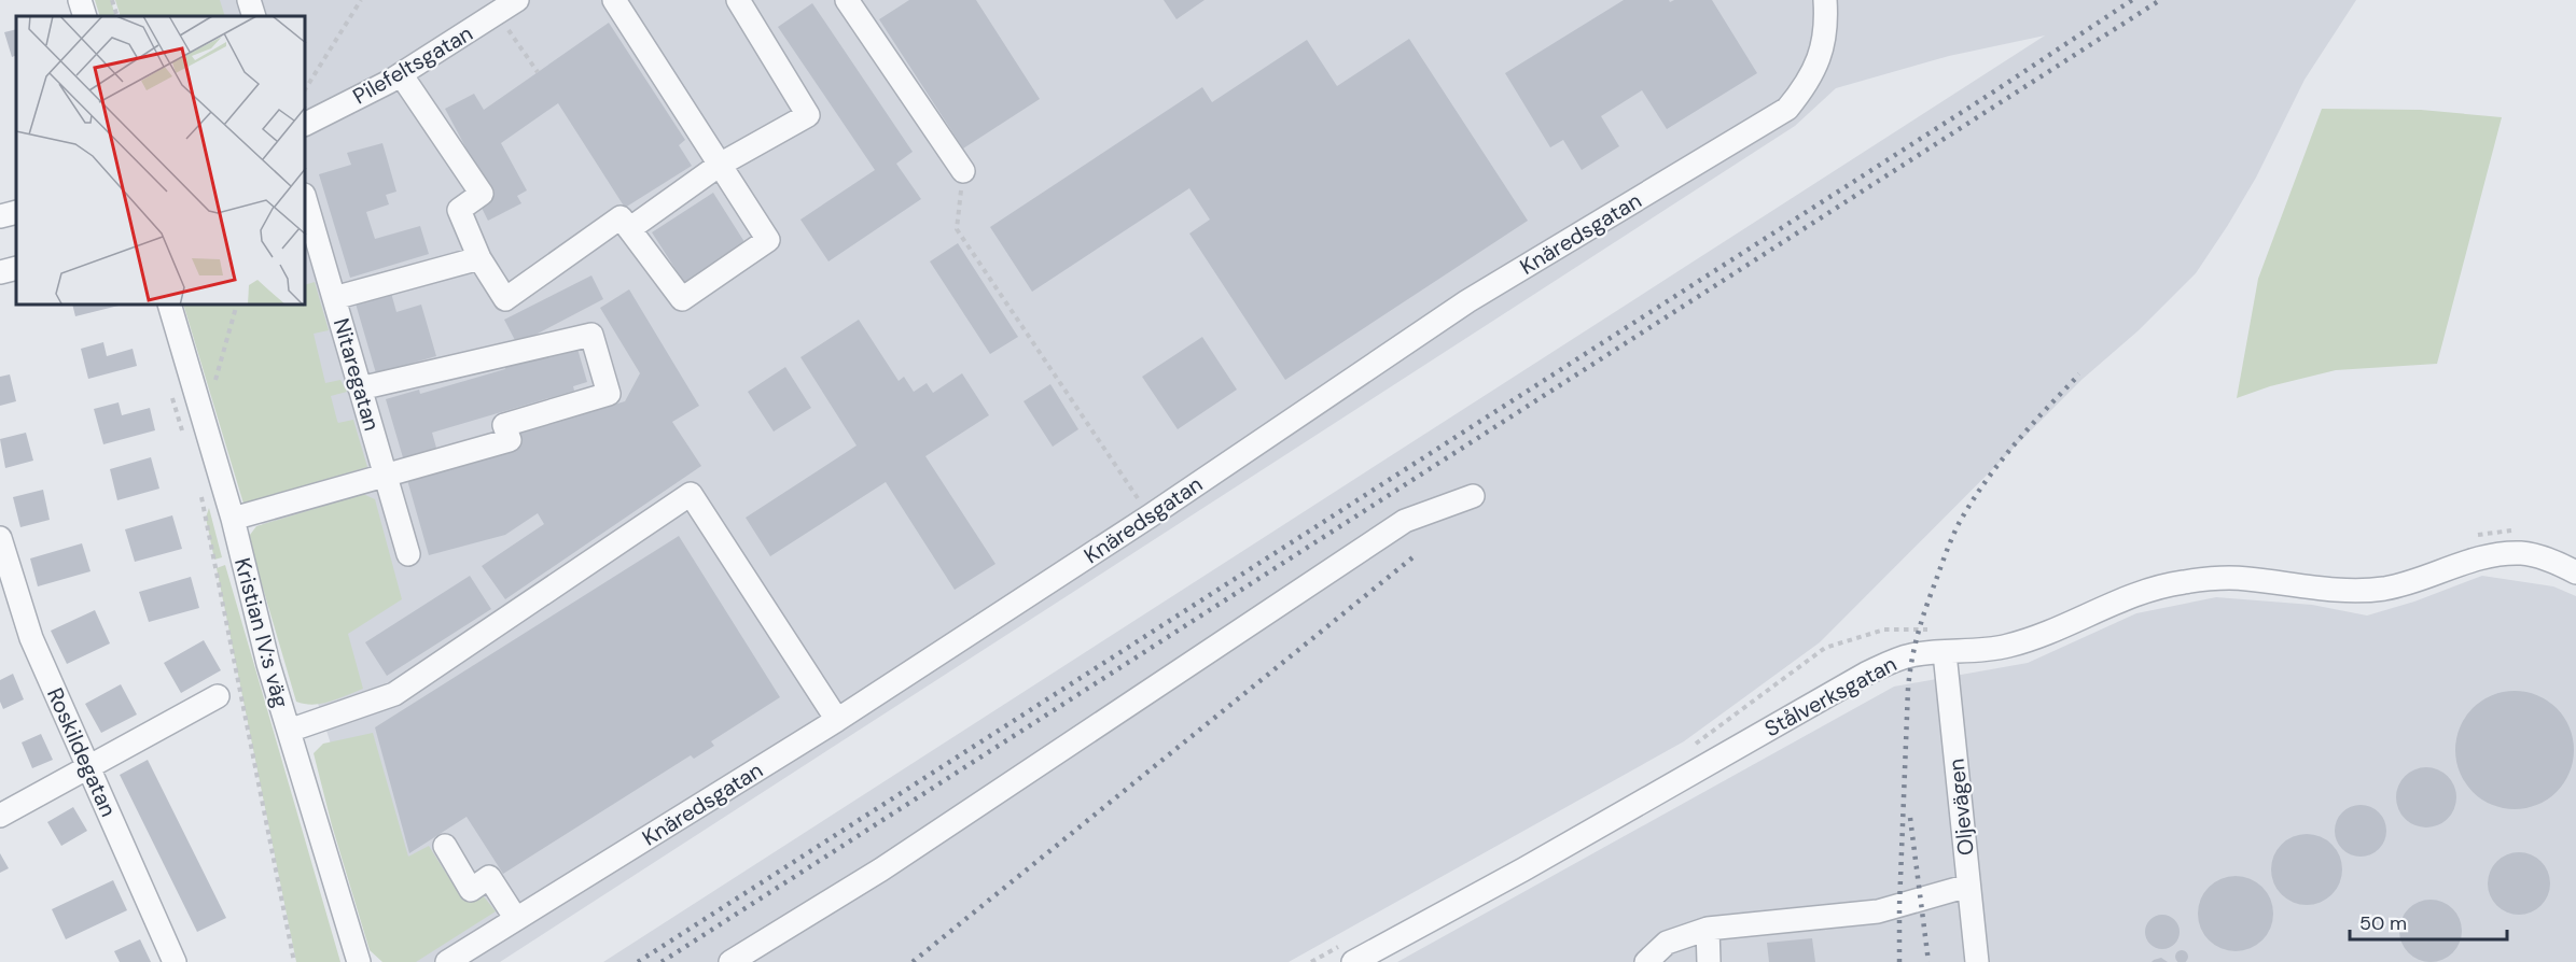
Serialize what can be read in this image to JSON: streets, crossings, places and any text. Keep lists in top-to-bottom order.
{
  "streets": {
    "street": [
      "Pilefeltsgatan",
      "Knäredsgatan",
      "Nitaregatan",
      "Kristian IV:s väg",
      "Stålverksgatan",
      "Roskildegatan",
      "Oljevägen"
    ]
  },
  "crossings": [
    ["Stålverksgatan", "Oljevägen"]
  ],
  "scale_bar": "50 m"
}
